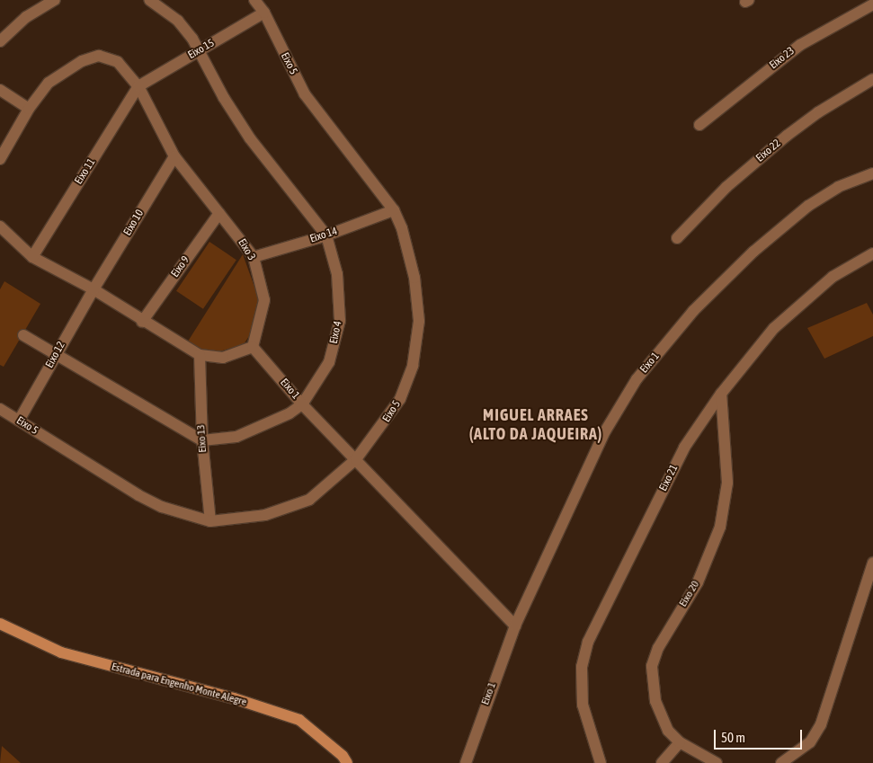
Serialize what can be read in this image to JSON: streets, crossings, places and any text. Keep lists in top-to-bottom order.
{
  "streets": {
    "street": [
      "Eixo 15",
      "Eixo 23",
      "Eixo 5",
      "Eixo 22",
      "Eixo 11",
      "Eixo 10",
      "Eixo 14",
      "Eixo 3",
      "Eixo 9",
      "Eixo 4",
      "Eixo 12",
      "Eixo 1",
      "Eixo 13",
      "Eixo 21",
      "Eixo 20",
      "Estrada para Engenho Monte Alegre"
    ]
  },
  "crossings": [
    ["Eixo 15", "Eixo 5"],
    ["Eixo 15", "Eixo 11"],
    ["Eixo 15", "Eixo 3"],
    ["Eixo 15", "Eixo 4"],
    ["Eixo 5", "Eixo 14"],
    ["Eixo 5", "Eixo 12"],
    ["Eixo 5", "Eixo 1"],
    ["Eixo 5", "Eixo 13"],
    ["Eixo 11", "Eixo 3"],
    ["Eixo 10", "Eixo 3"],
    ["Eixo 10", "Eixo 12"],
    ["Eixo 14", "Eixo 3"],
    ["Eixo 14", "Eixo 4"],
    ["Eixo 3", "Eixo 9"],
    ["Eixo 3", "Eixo 1"],
    ["Eixo 4", "Eixo 1"],
    ["Eixo 4", "Eixo 13"],
    ["Eixo 21", "Eixo 20"]
  ],
  "districts": ["MIGUEL ARRAES (ALTO DA JAQUEIRA)"],
  "scale_bar": "50 m"
}
